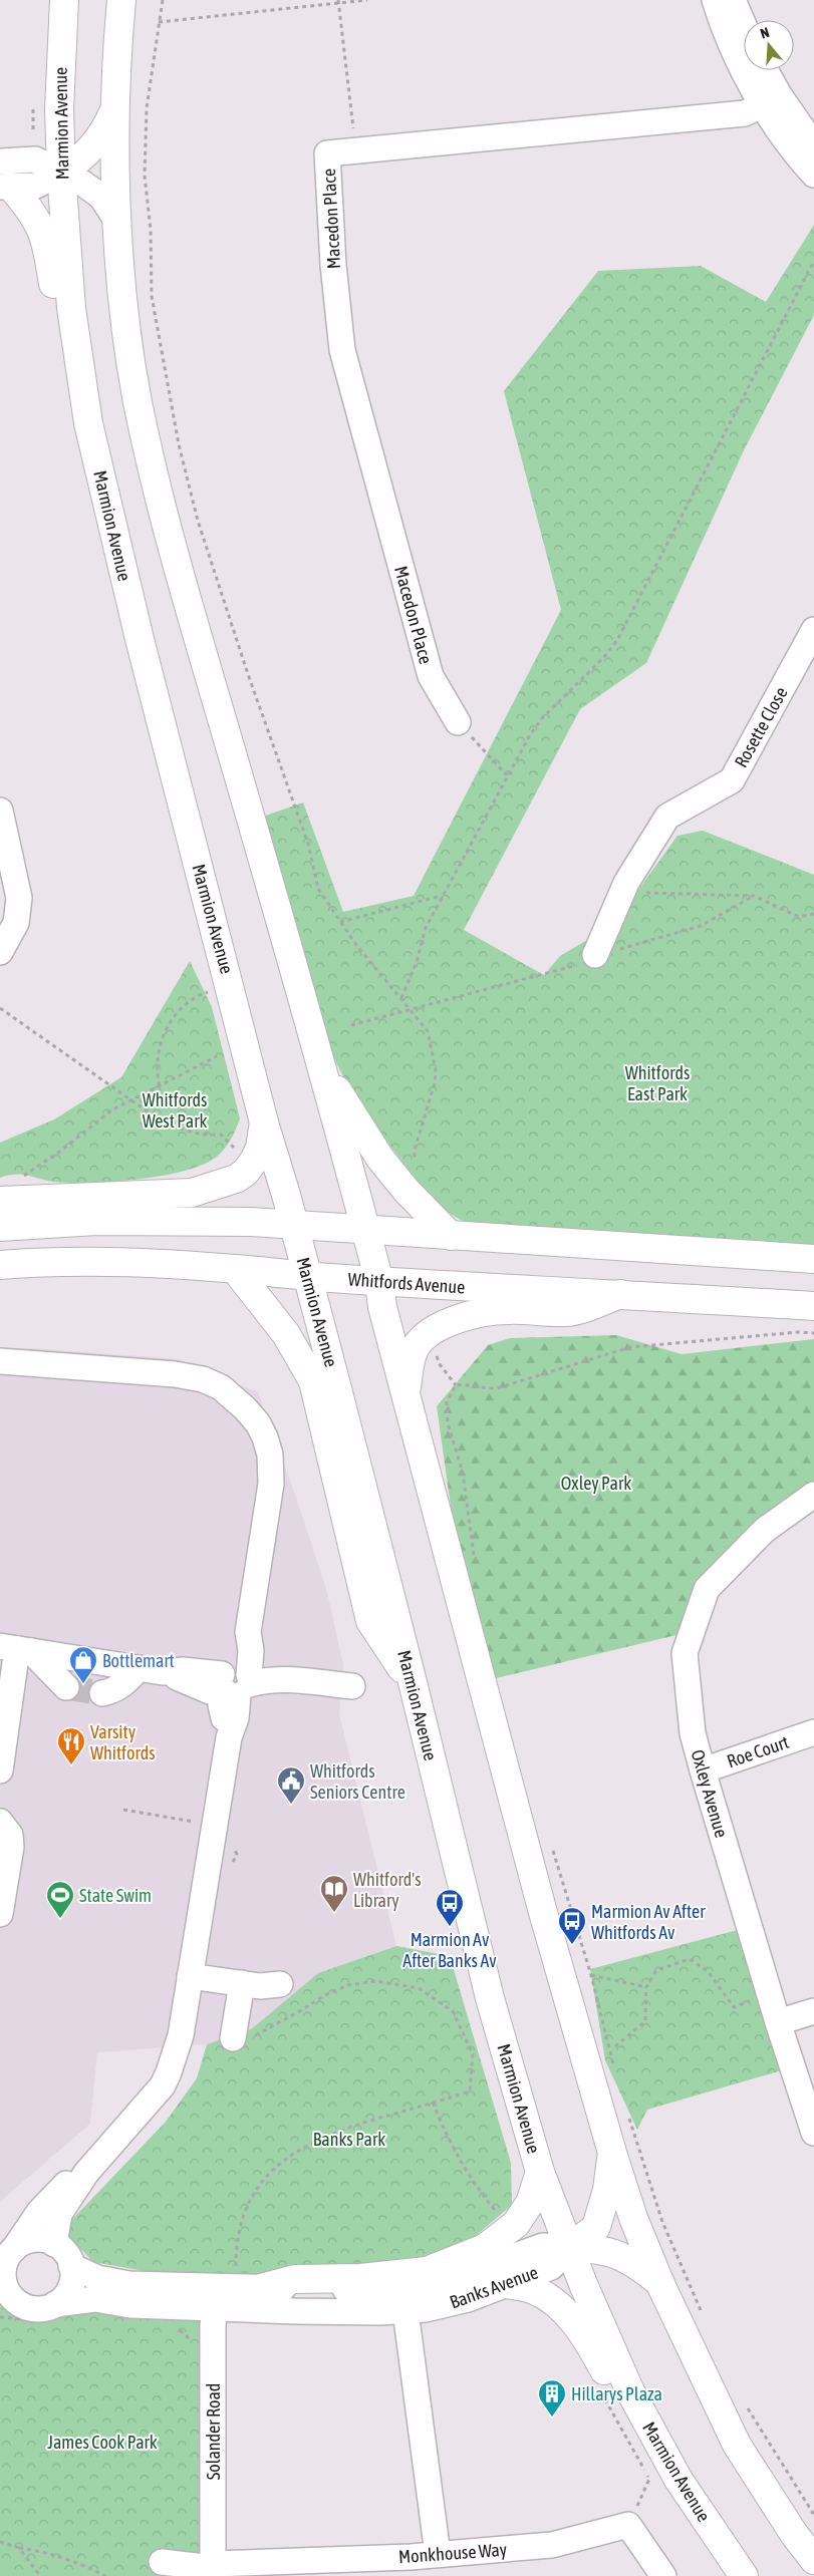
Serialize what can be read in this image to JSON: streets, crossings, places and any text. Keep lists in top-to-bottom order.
{
  "streets": {
    "main road": ["Marmion Avenue", "Whitfords Avenue"],
    "street": [
      "Macedon Place",
      "Rosette Close",
      "Roe Court",
      "Oxley Avenue",
      "Banks Avenue",
      "Solander Road",
      "Monkhouse Way"
    ]
  },
  "crossings": [
    ["Marmion Avenue", "Whitfords Avenue"],
    ["Marmion Avenue", "Banks Avenue"],
    ["Roe Court", "Oxley Avenue"],
    ["Banks Avenue", "Solander Road"],
    ["Solander Road", "Monkhouse Way"]
  ],
  "parks": [
    "Whitfords East Park",
    "Whitfords West Park",
    "Oxley Park",
    "Banks Park",
    "James Cook Park"
  ],
  "places": {
    "shop": ["Bottlemart"],
    "restaurant": ["Varsity Whitfords"],
    "public building": ["Whitfords Seniors Centre"],
    "library": ["Whitford's Library"],
    "sports": ["State Swim"],
    "bus stop": ["Marmion Av After Banks Av", "Marmion Av After Whitfords Av"],
    "building": ["Hillarys Plaza"]
  },
  "north": "top"
}
